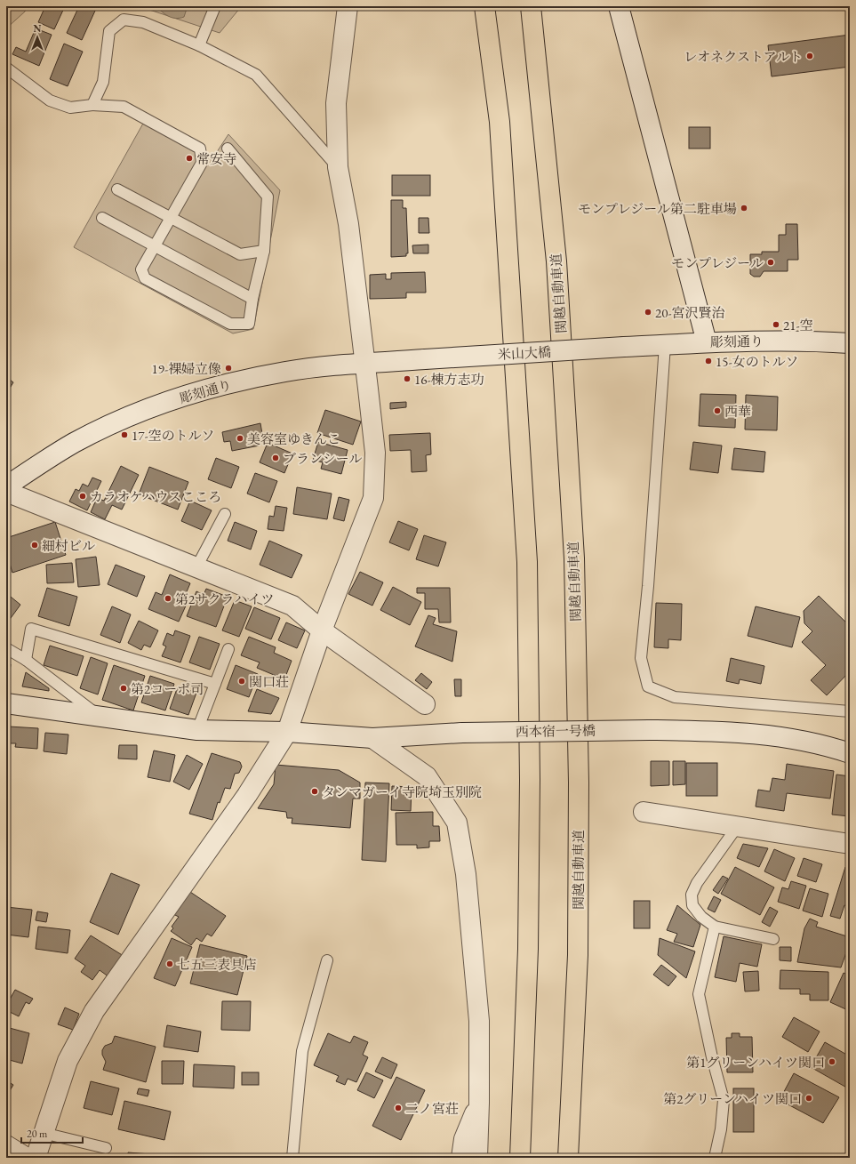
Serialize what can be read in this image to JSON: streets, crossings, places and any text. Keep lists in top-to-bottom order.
{
  "streets": {
    "highway": ["関越自動車道"],
    "street": ["彫刻通り", "米山大橋", "西本宿一号橋"]
  },
  "crossings": [
    ["彫刻通り", "米山大橋"]
  ],
  "places": [
    "レオネクストアルト",
    "常安寺",
    "モンプレジール第二駐車場",
    "モンプレジール",
    "20-宮沢賢治",
    "21-空",
    "15-女のトルソ",
    "19-裸婦立像",
    "16-棟方志功",
    "西華",
    "17-空のトルソ",
    "美容室ゆきんこ",
    "ブランシール",
    "カラオケハウスこころ",
    "細村ビル",
    "第2サクラハイツ",
    "関口荘",
    "第2コーポ司",
    "タンマガーイ寺院埼玉別院",
    "七五三表具店",
    "第1グリーンハイツ関口",
    "第2グリーンハイツ関口",
    "二ノ宮荘"
  ],
  "scale_bar": "20 m",
  "north": "top"
}
